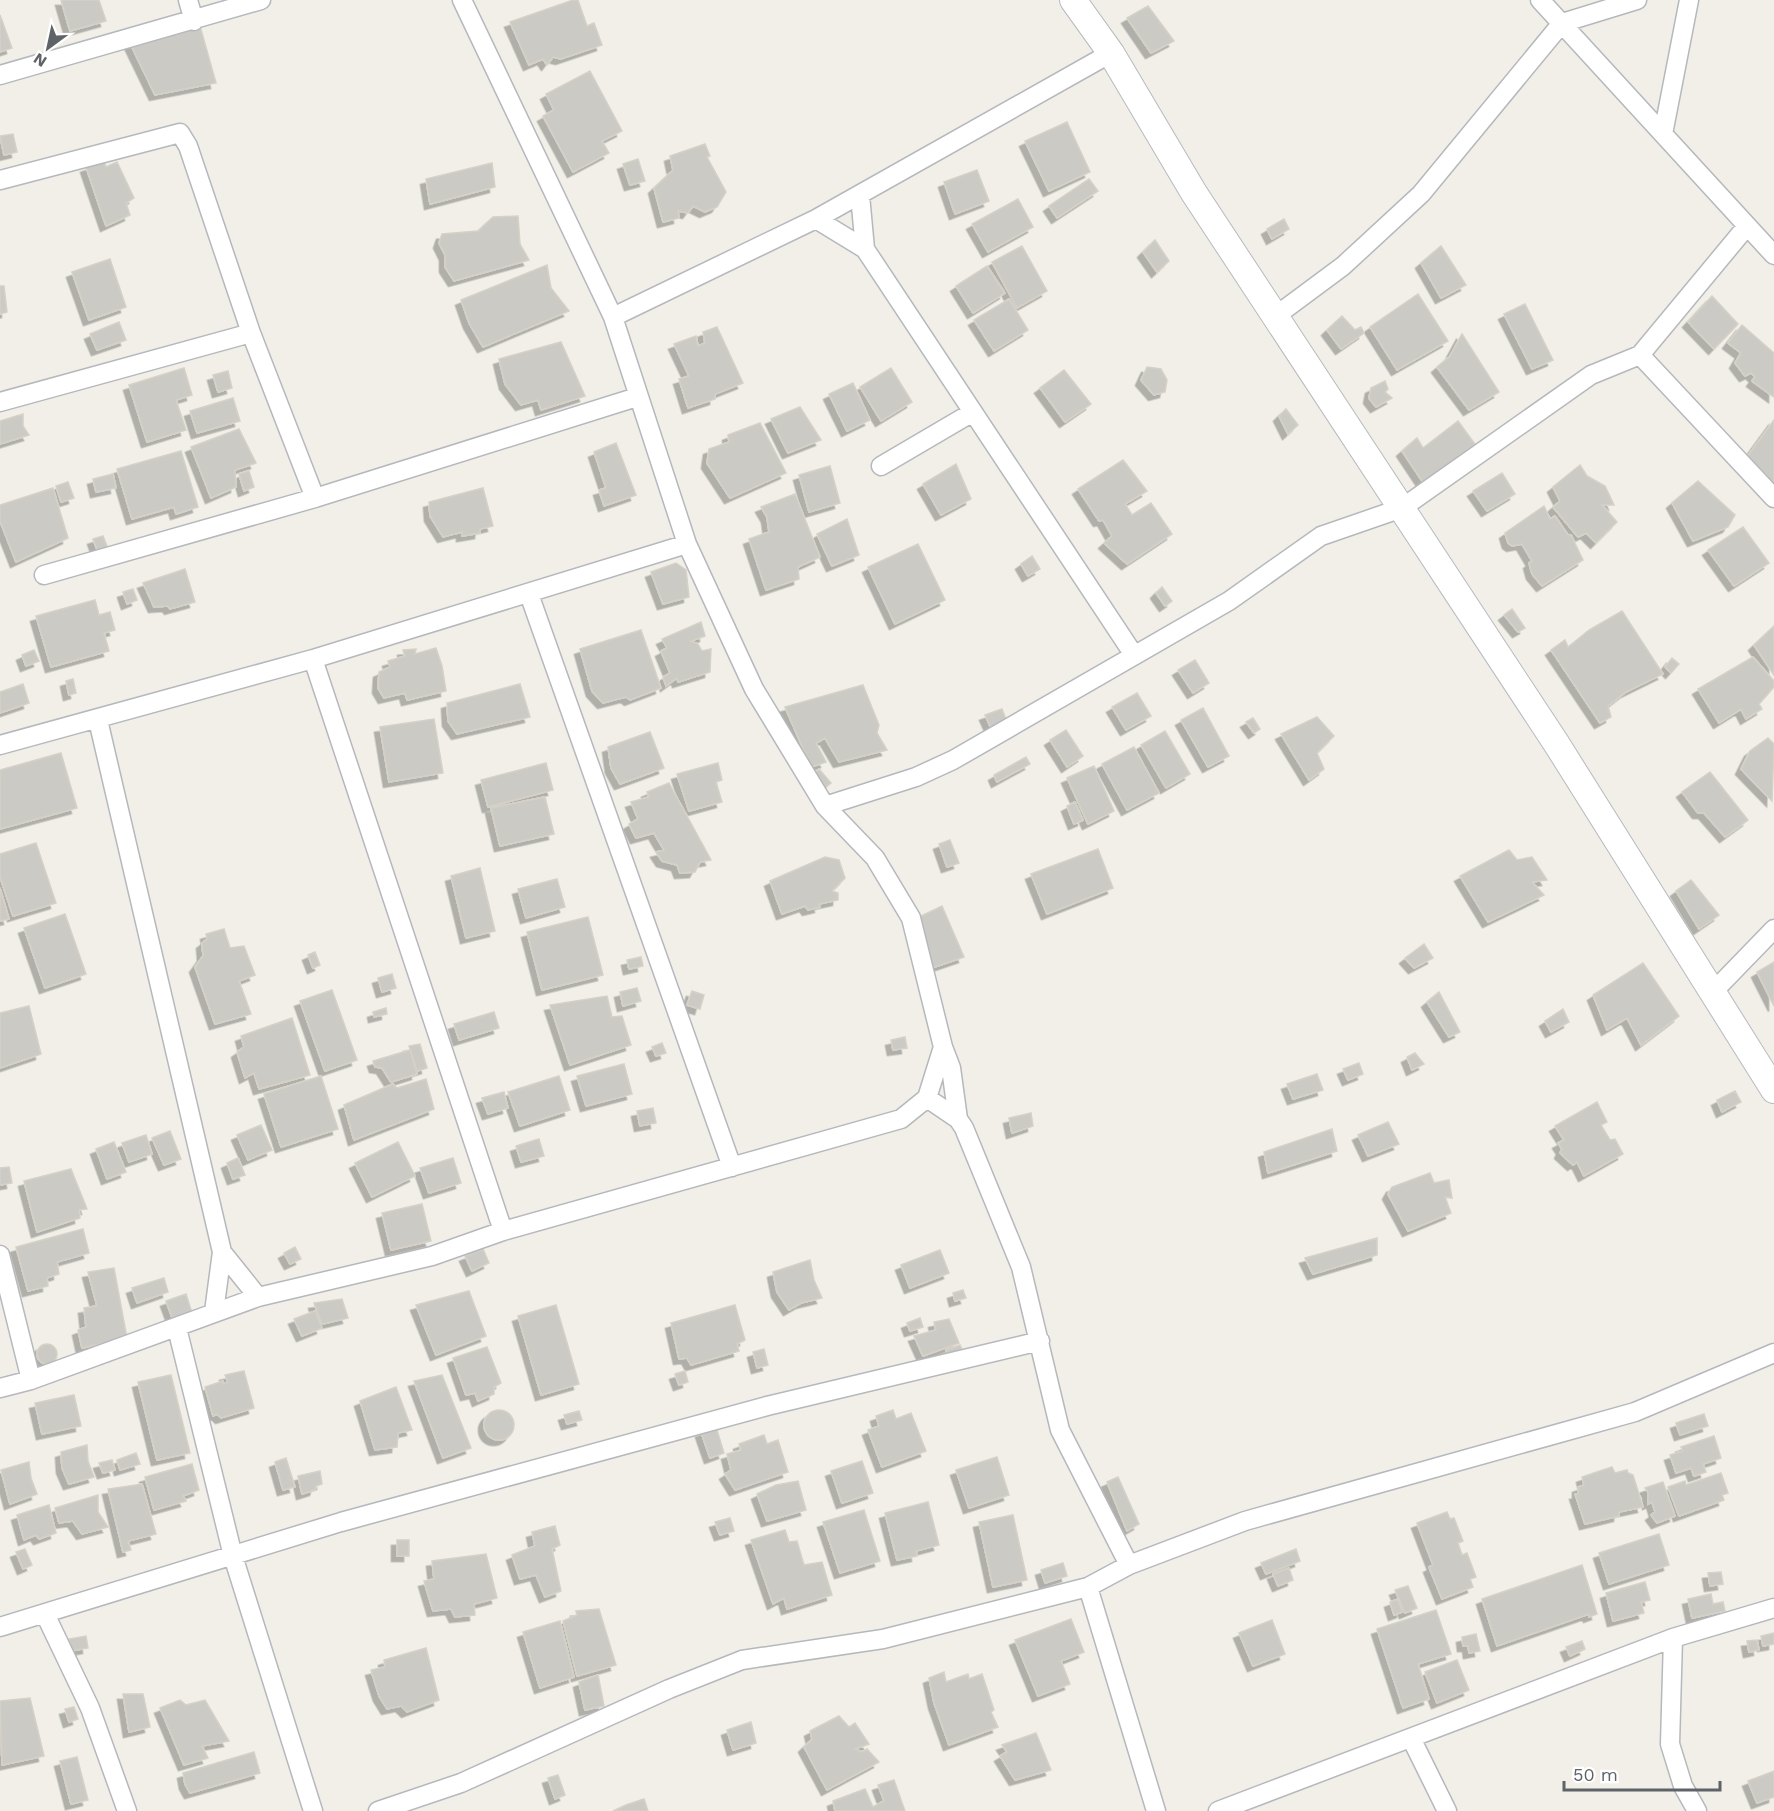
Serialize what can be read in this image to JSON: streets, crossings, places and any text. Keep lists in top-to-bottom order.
{
  "scale_bar": "50 m",
  "north": "bottom left"
}
